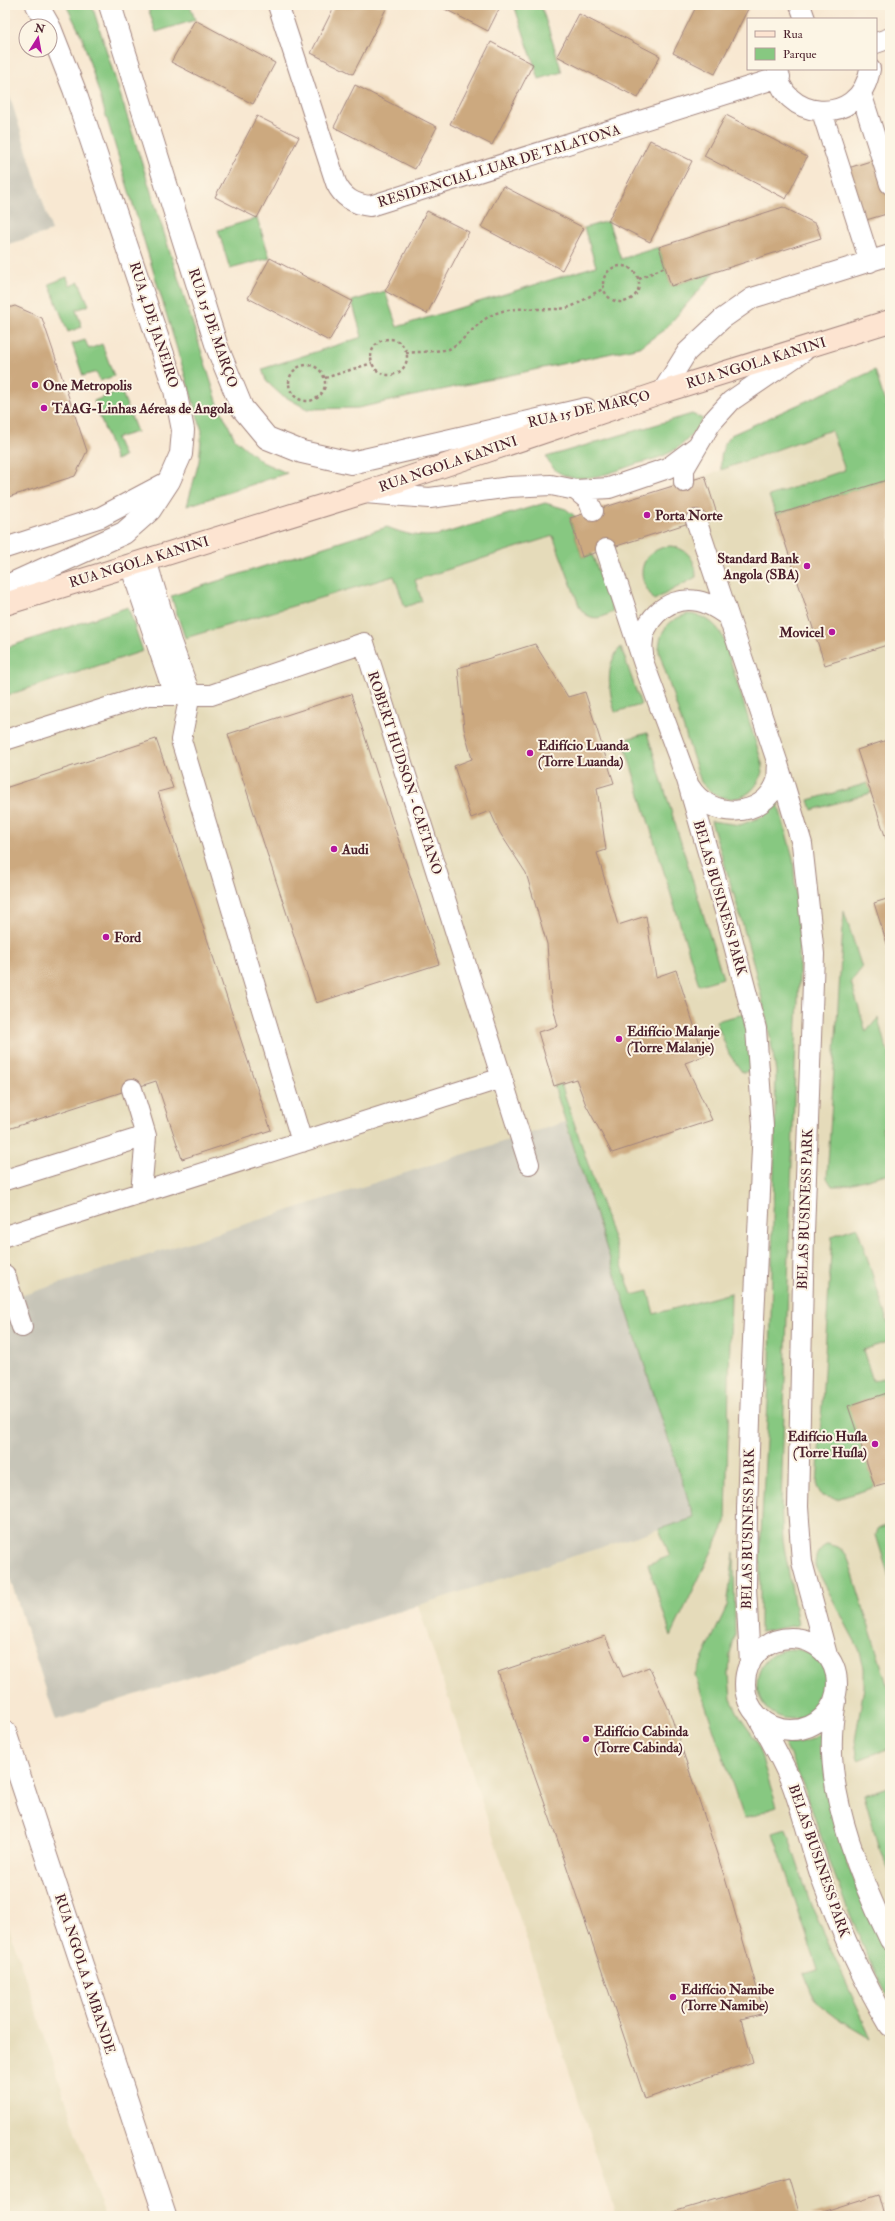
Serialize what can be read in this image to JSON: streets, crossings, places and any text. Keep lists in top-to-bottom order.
{
  "streets": {
    "main road": ["RUA NGOLA KANINI"],
    "street": ["RUA 4 DE JANEIRO", "RUA 15 DE MARÇO", "RUA NGOLA A MBANDE"],
    "lane": ["RESIDENCIAL LUAR DE TALATONA", "ROBERT HUDSON - CAETANO", "BELAS BUSINESS PARK"]
  },
  "crossings": [
    ["RUA 15 DE MARÇO", "RUA NGOLA KANINI"]
  ],
  "places": [
    "One Metropolis",
    "TAAG-Linhas Aéreas de Angola",
    "Porta Norte",
    "Standard Bank Angola (SBA)",
    "Movicel",
    "Edifício Luanda (Torre Luanda)",
    "Audi",
    "Ford",
    "Edifício Malanje (Torre Malanje)",
    "Edifício Huíla (Torre Huíla)",
    "Edifício Cabinda (Torre Cabinda)",
    "Edifício Namibe (Torre Namibe)"
  ],
  "legend": ["Rua", "Parque"],
  "north": "top"
}
